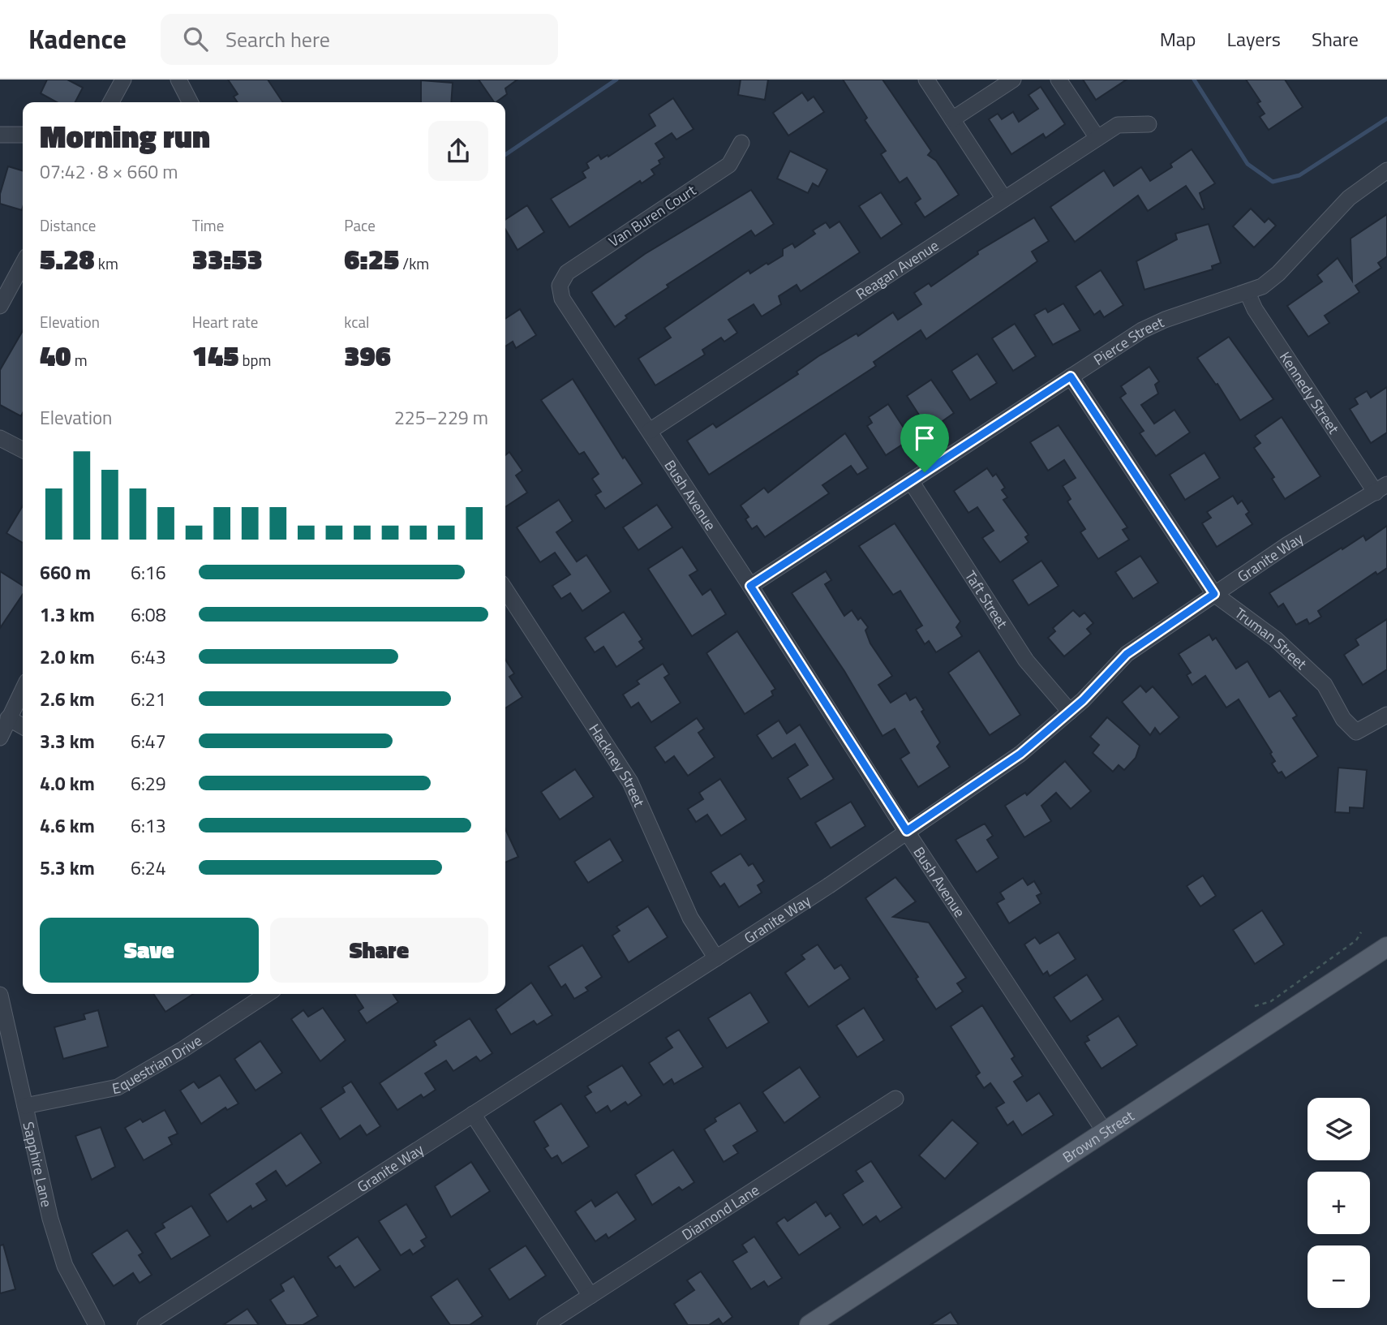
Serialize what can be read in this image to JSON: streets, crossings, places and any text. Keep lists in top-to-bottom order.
{
  "streets": {
    "main road": ["Brown Street"],
    "street": [
      "Van Buren Court",
      "Reagan Avenue",
      "Pierce Street",
      "Kennedy Street",
      "Bush Avenue",
      "Granite Way",
      "Taft Street",
      "Truman Street",
      "Hackney Street",
      "Equestrian Drive",
      "Sapphire Lane",
      "Diamond Lane"
    ]
  },
  "crossings": [
    ["Van Buren Court", "Bush Avenue"],
    ["Reagan Avenue", "Bush Avenue"],
    ["Pierce Street", "Kennedy Street"],
    ["Pierce Street", "Bush Avenue"],
    ["Pierce Street", "Taft Street"],
    ["Pierce Street", "Truman Street"],
    ["Kennedy Street", "Granite Way"],
    ["Bush Avenue", "Granite Way"],
    ["Bush Avenue", "Brown Street"],
    ["Granite Way", "Taft Street"],
    ["Granite Way", "Truman Street"],
    ["Granite Way", "Hackney Street"],
    ["Equestrian Drive", "Sapphire Lane"]
  ],
  "page": {
    "header": "Kadence",
    "search": "Search here",
    "nav": ["Map", "Layers", "Share"],
    "heading": ["Morning run", "07:42 · 8 × 660 m"],
    "stats": [
      ["Distance", "5.28 km"],
      ["Time", "33:53"],
      ["Pace", "6:25 /km"],
      ["Elevation", "40 m"],
      ["Heart rate", "145 bpm"],
      ["kcal", "396"]
    ],
    "chart": ["Elevation", "225–229 m"],
    "list": [
      {
        "name": "660 m",
        "note": "6:16"
      },
      {
        "name": "1.3 km",
        "note": "6:08"
      },
      {
        "name": "2.0 km",
        "note": "6:43"
      },
      {
        "name": "2.6 km",
        "note": "6:21"
      },
      {
        "name": "3.3 km",
        "note": "6:47"
      },
      {
        "name": "4.0 km",
        "note": "6:29"
      },
      {
        "name": "4.6 km",
        "note": "6:13"
      },
      {
        "name": "5.3 km",
        "note": "6:24"
      }
    ],
    "buttons": ["Save", "Share"],
    "map_buttons": ["+", "−"]
  }
}
